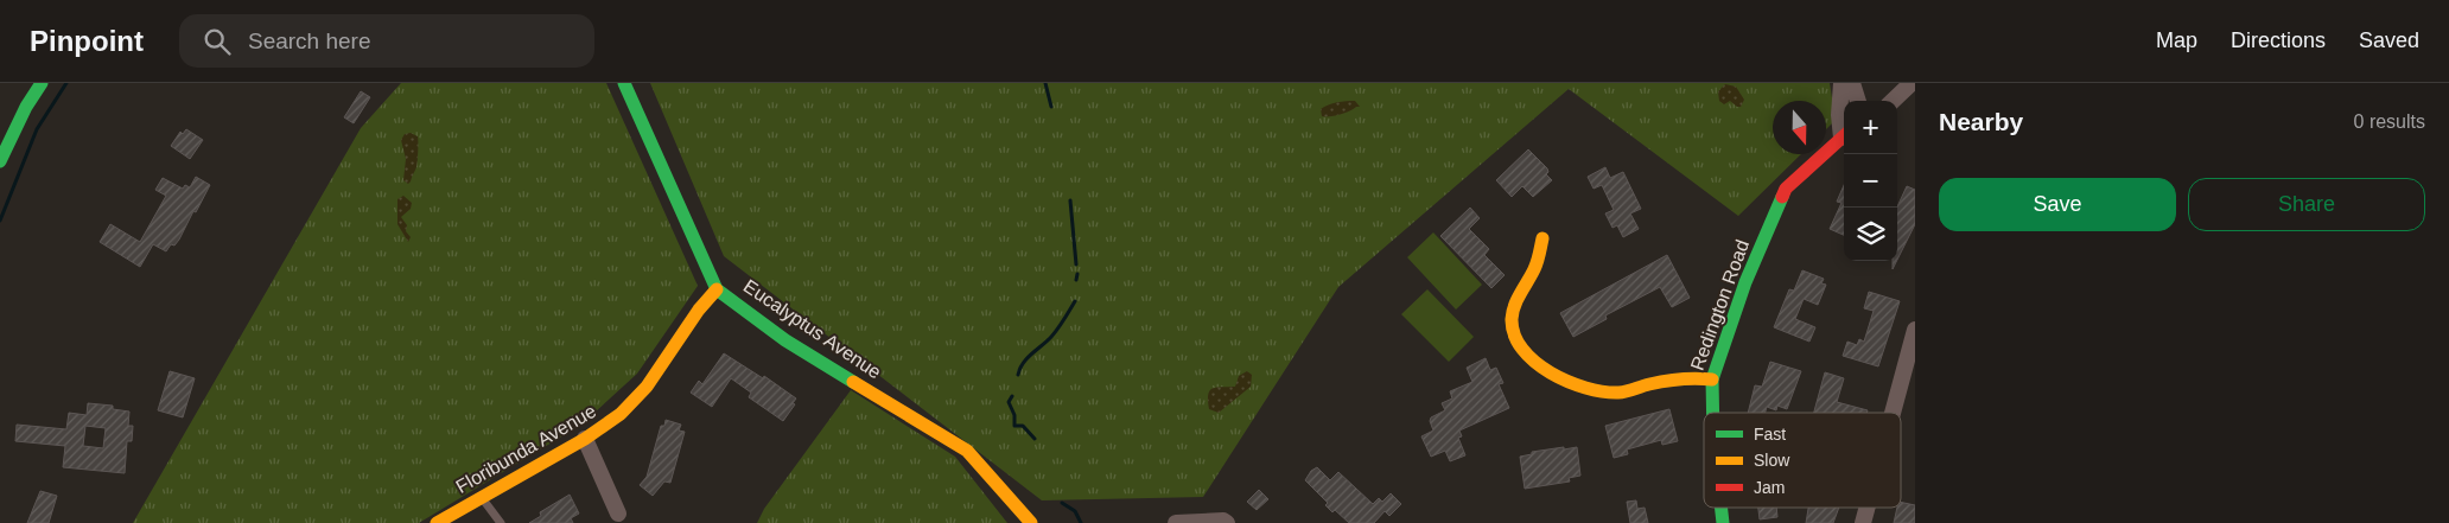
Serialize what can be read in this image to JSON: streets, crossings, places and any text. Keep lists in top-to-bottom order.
{
  "streets": {
    "street": ["Redington Road", "Eucalyptus Avenue", "Floribunda Avenue"]
  },
  "crossings": [
    ["Eucalyptus Avenue", "Floribunda Avenue"]
  ],
  "legend": ["Fast", "Slow", "Jam"],
  "north": "bottom",
  "page": {
    "header": "Pinpoint",
    "search": "Search here",
    "nav": ["Map", "Directions", "Saved"],
    "heading": ["Nearby", "0 results"],
    "map_buttons": ["+", "−"],
    "buttons": ["Save", "Share"]
  }
}
